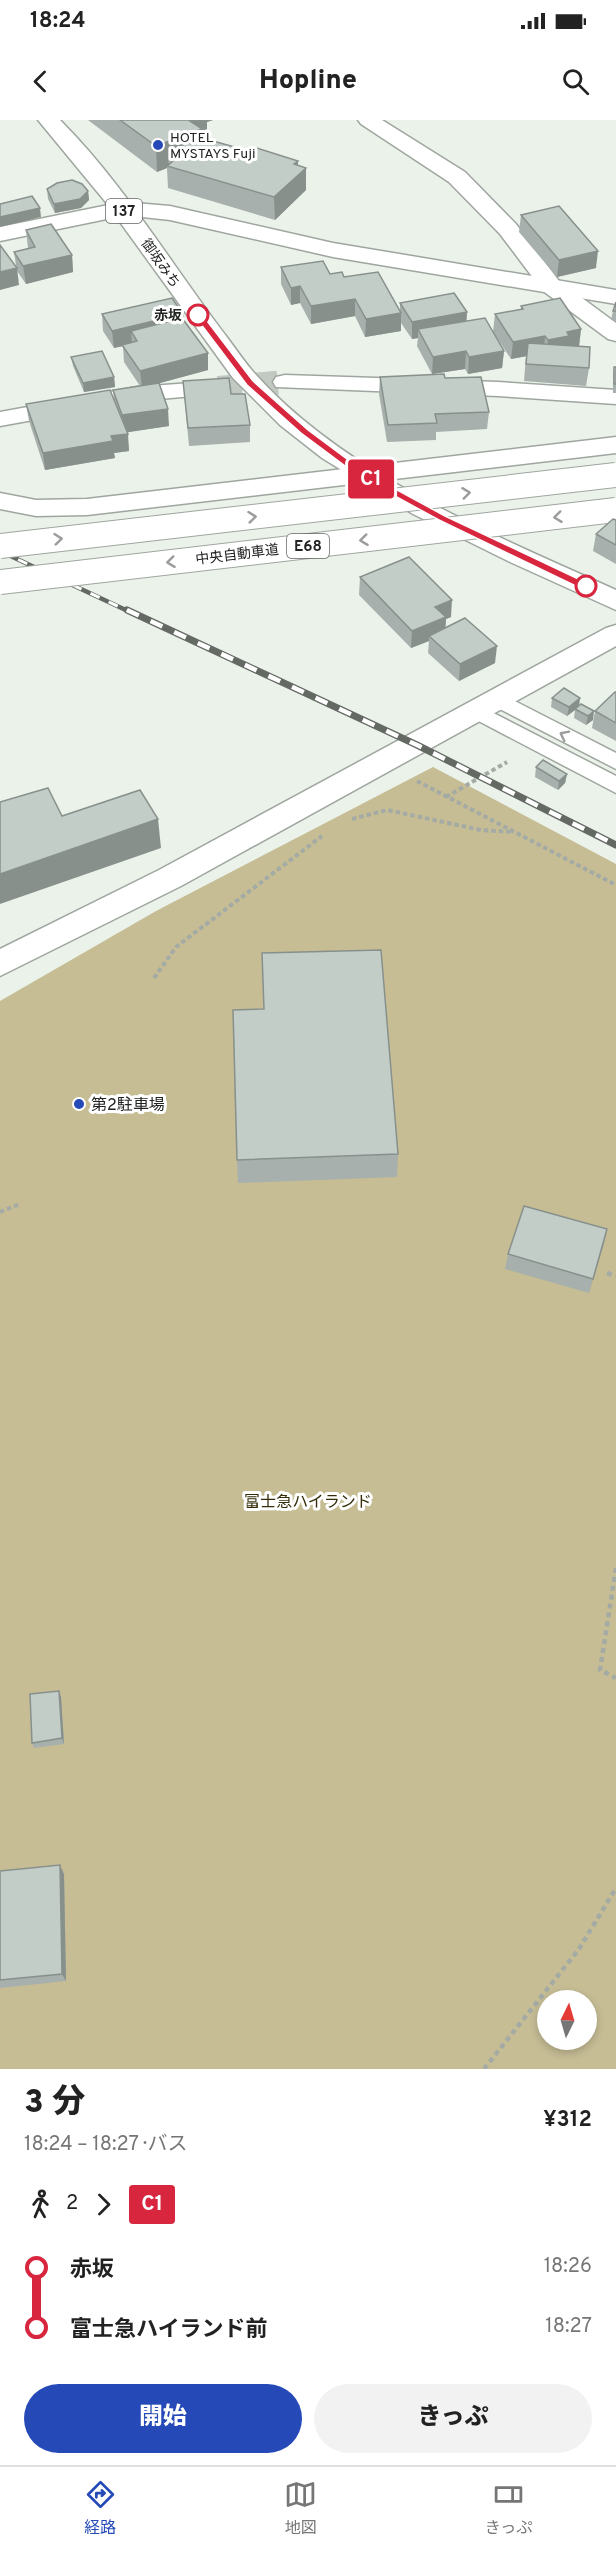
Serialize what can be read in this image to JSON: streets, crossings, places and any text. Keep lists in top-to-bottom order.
{
  "streets": {
    "main road": [
      "137",
      "御坂みち",
      "E68",
      "中央自動車道"
    ]
  },
  "parks": ["富士急ハイランド"],
  "places": ["HOTEL MYSTAYS Fuji", "赤坂", "第2駐車場"],
  "lines": ["bus line C1"],
  "north": "top",
  "page": {
    "status": "18:24",
    "header": "Hopline",
    "on_map": "C1",
    "heading": ["3 分", "18:24 – 18:27 · バス", "¥312"],
    "legs": ["2", "C1"],
    "list": [
      {
        "name": "赤坂",
        "value": "18:26"
      },
      {
        "name": "富士急ハイランド前",
        "value": "18:27"
      }
    ],
    "buttons": ["開始", "きっぷ"],
    "tabs": ["経路", "地図", "きっぷ"]
  }
}
